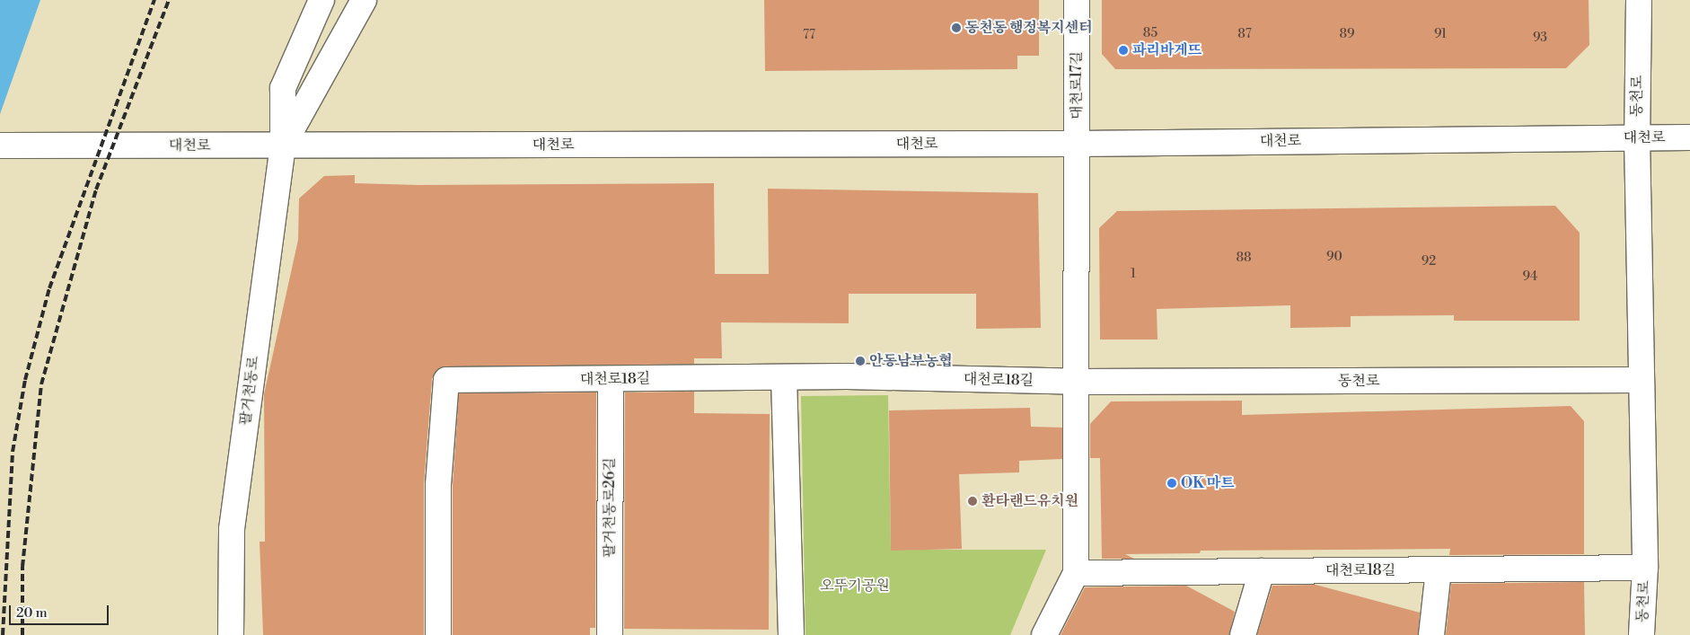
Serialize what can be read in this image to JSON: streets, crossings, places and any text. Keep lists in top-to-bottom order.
{
  "streets": {
    "street": [
      "대천로17길",
      "동천로",
      "대천로",
      "대천로18길",
      "팔거천동로",
      "팔거천동로26길"
    ]
  },
  "crossings": [
    ["대천로17길", "대천로"],
    ["동천로", "대천로"],
    ["동천로", "대천로18길"],
    ["대천로", "팔거천동로"],
    ["대천로18길", "팔거천동로26길"]
  ],
  "parks": ["오뚜기공원"],
  "places": [
    "동천동 행정복지센터",
    "파리바게뜨",
    "안동남부농협",
    "OK 마트",
    "환타랜드유치원"
  ],
  "house_numbers": [
    "85",
    "87",
    "89",
    "91",
    "77",
    "93",
    "90",
    "88",
    "92",
    "1",
    "94"
  ],
  "scale_bar": "20 m"
}
